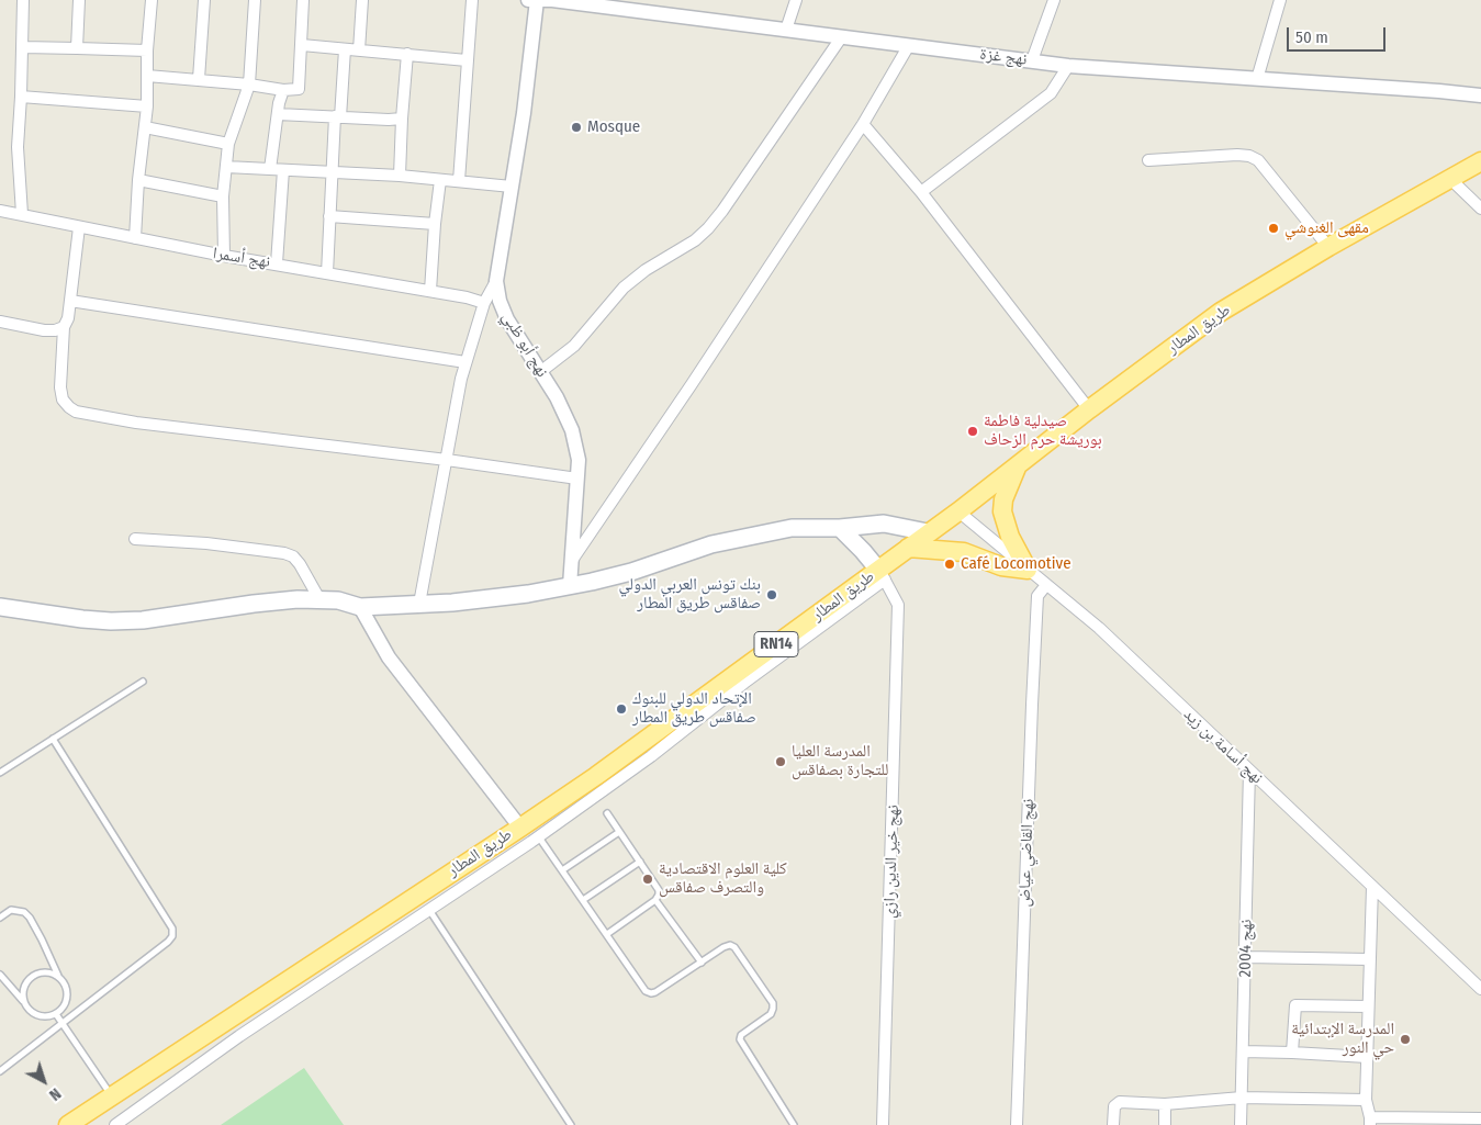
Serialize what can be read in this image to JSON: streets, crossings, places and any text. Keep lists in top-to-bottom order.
{
  "streets": {
    "main road": ["طريق المطار", "RN14"],
    "street": [
      "نهج غزة",
      "نهج أسمرا",
      "نهج أبو ظبي",
      "نهج أسامة بن زيد",
      "نهج القاضي عياض",
      "نهج خير الدين رازي",
      "نهج 2004"
    ]
  },
  "crossings": [
    ["نهج غزة", "نهج أبو ظبي"],
    ["طريق المطار", "نهج أسامة بن زيد"],
    ["طريق المطار", "نهج خير الدين رازي"],
    ["نهج أسامة بن زيد", "نهج القاضي عياض"],
    ["نهج أسامة بن زيد", "نهج 2004"]
  ],
  "places": [
    "Mosque",
    "مقهى الغنوشي",
    "صيدلية فاطمة بوريشة حرم الزحاف",
    "Café Locomotive",
    "بنك تونس العربي الدولي صفاقس طريق المطار",
    "الإتحاد الدولي للبنوك صفاقس طريق المطار",
    "المدرسة العليا للتجارة بصفاقس",
    "كلية العلوم الاقتصادية والتصرف صفاقس",
    "المدرسة الإبتدائية حي النور"
  ],
  "scale_bar": "50 m",
  "north": "bottom right"
}
